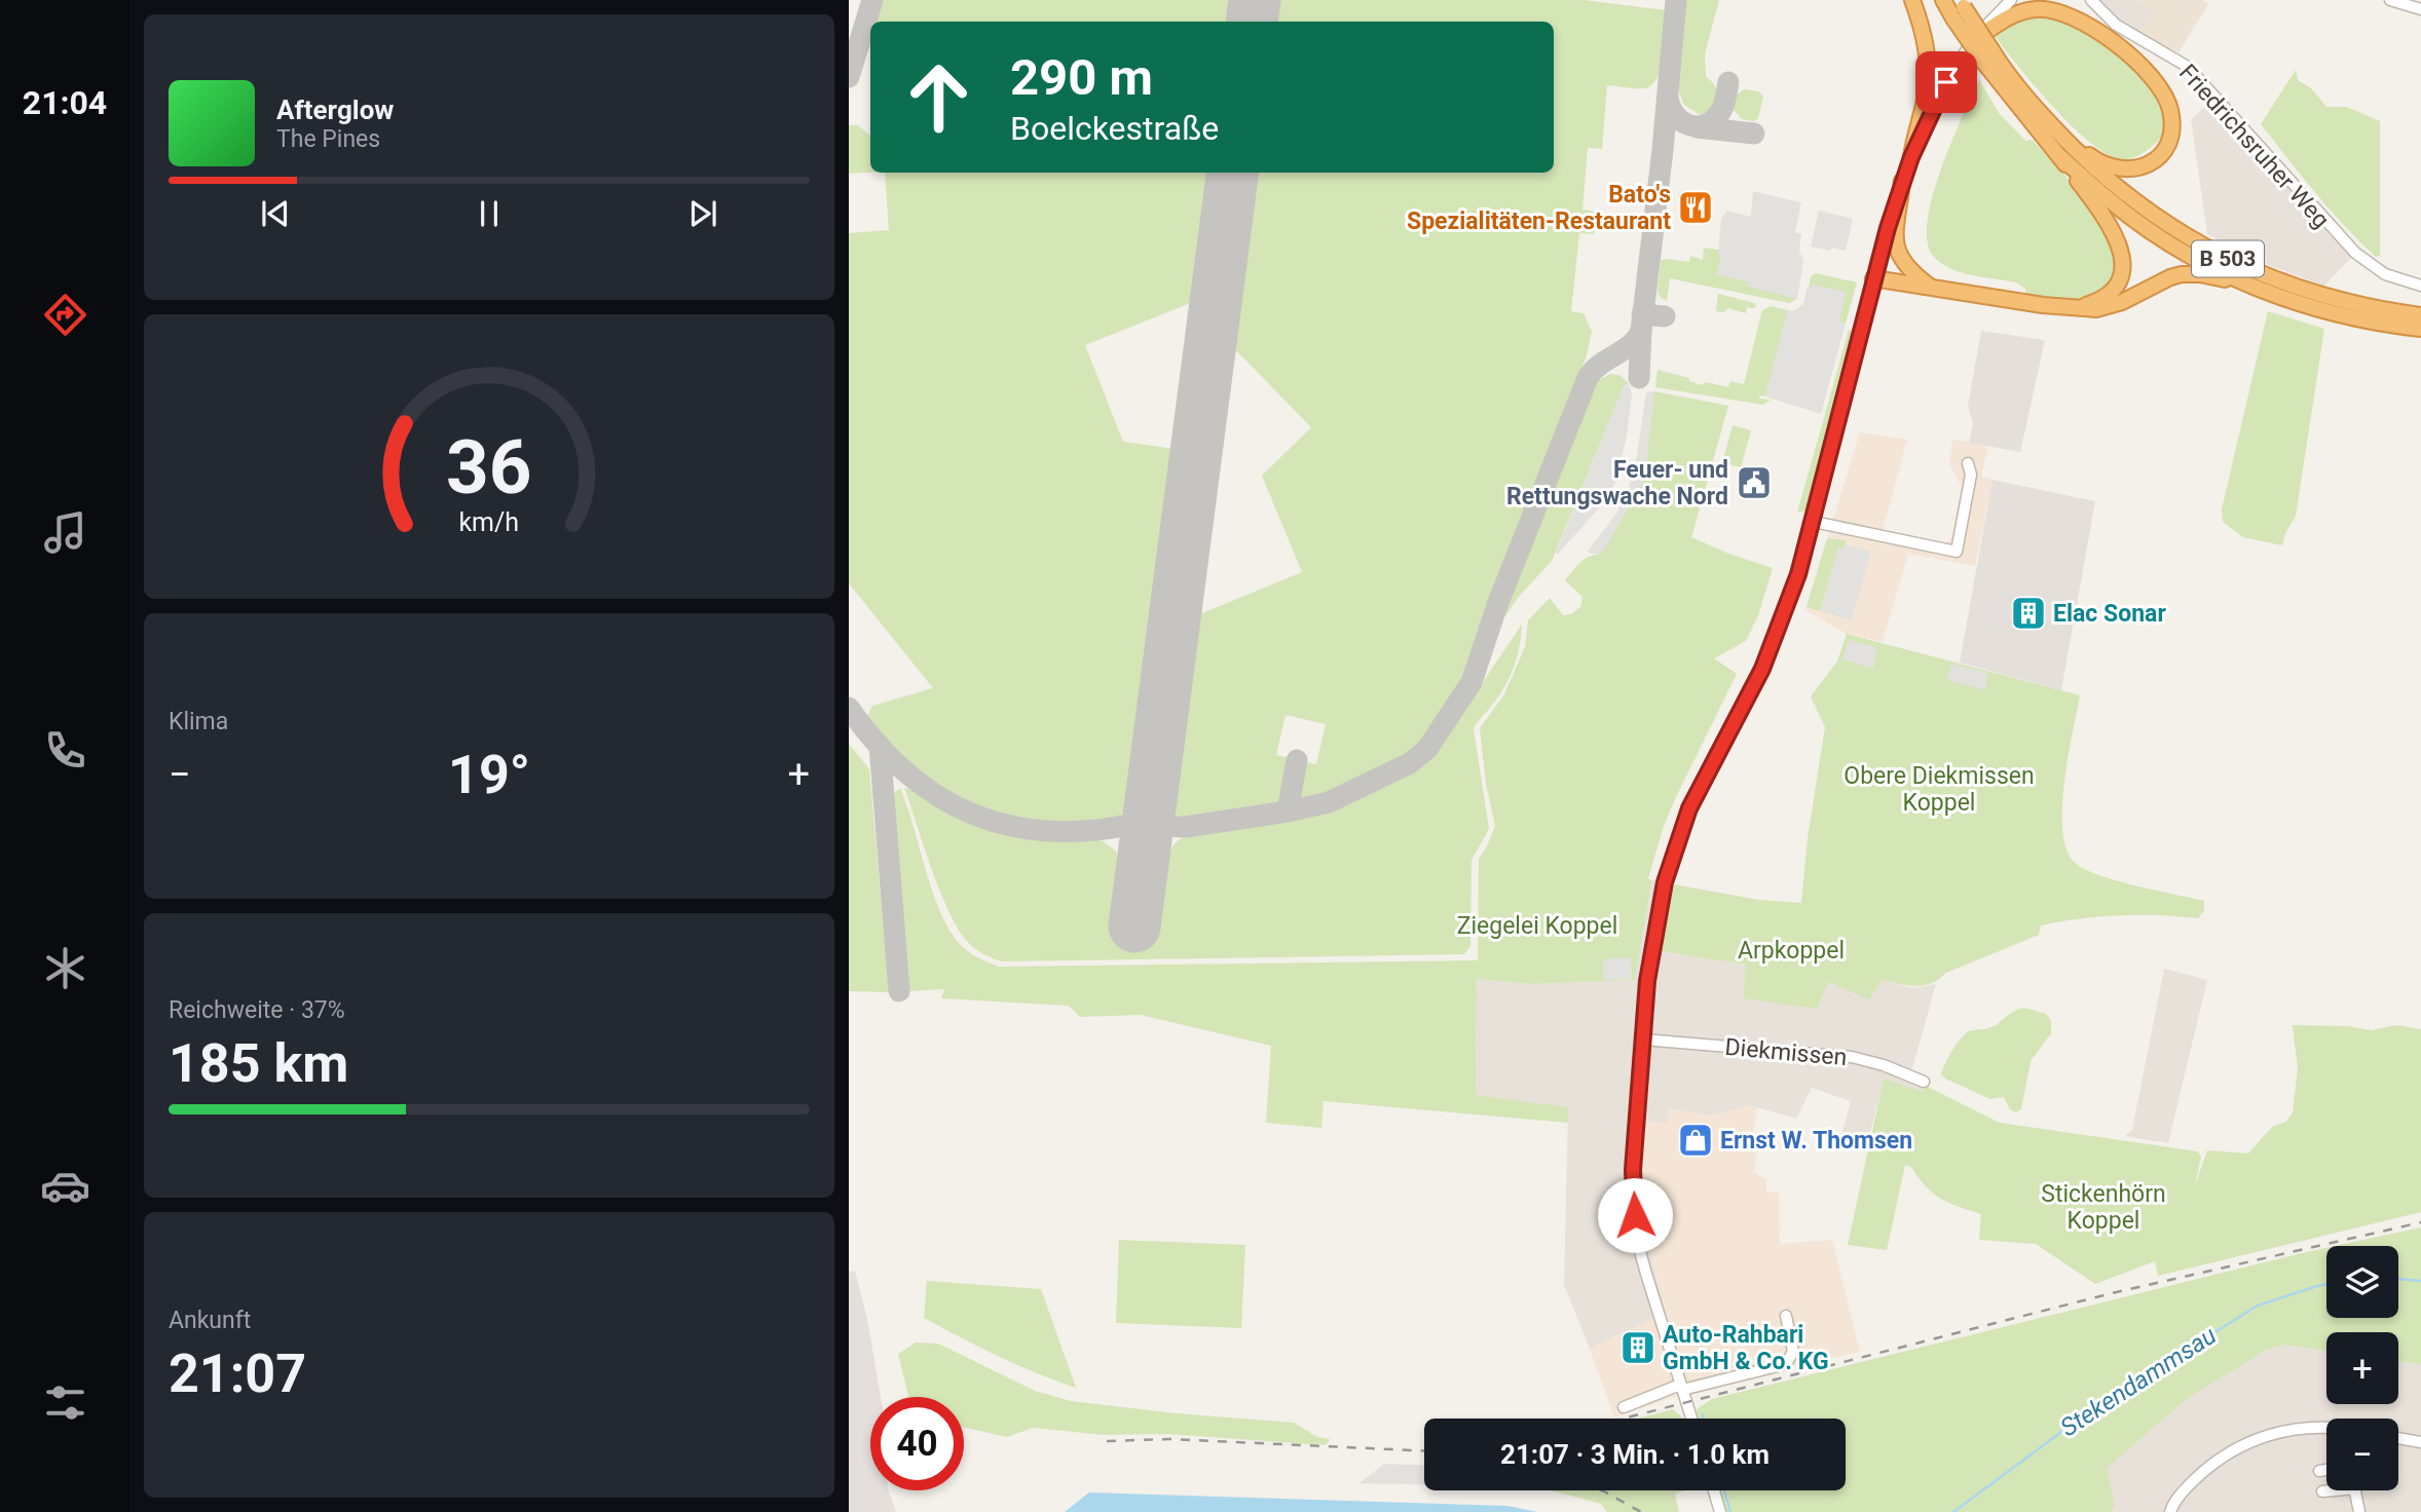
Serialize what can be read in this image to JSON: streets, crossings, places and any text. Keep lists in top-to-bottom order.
{
  "streets": {
    "highway": ["B 503"],
    "street": ["Friedrichsruher Weg", "Diekmissen"]
  },
  "water": ["Stekendammsau"],
  "parks": [
    "Obere Diekmissen Koppel",
    "Ziegelei Koppel",
    "Arpkoppel",
    "Stickenhörn Koppel"
  ],
  "places": {
    "restaurant": ["Bato's Spezialitäten-Restaurant"],
    "public building": ["Feuer- und Rettungswache Nord"],
    "building": ["Elac Sonar", "Auto-Rahbari GmbH & Co. KG"],
    "shop": ["Ernst W. Thomsen"]
  },
  "page": {
    "tabs": "21:04",
    "turn": ["290 m", "Boelckestraße"],
    "song": ["Afterglow", "The Pines"],
    "tile": [
      "Klima",
      ["Reichweite · 37%", "185 km"],
      ["Ankunft", "21:07"]
    ],
    "heat": ["−", "19°", "+"],
    "map_buttons": ["+", "−"],
    "limit": "40",
    "trip": "21:07 · 3 Min. · 1.0 km",
    "gauge": ["36", "km/h"]
  }
}
